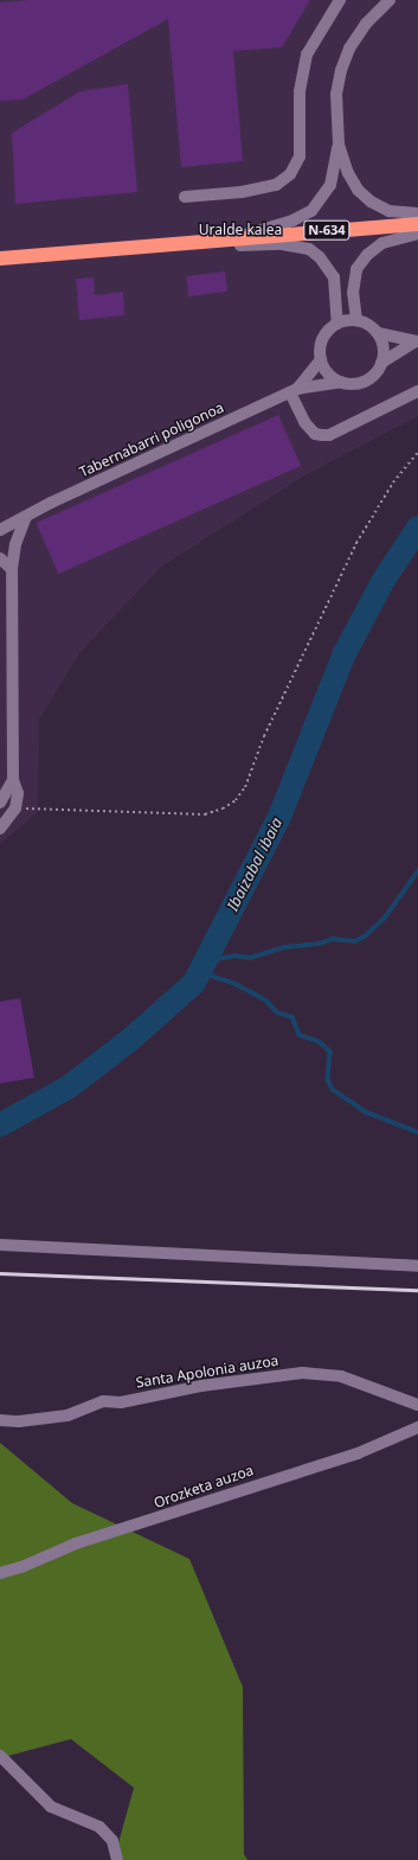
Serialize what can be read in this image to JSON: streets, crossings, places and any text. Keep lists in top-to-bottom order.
{
  "streets": {
    "highway": ["N-634"],
    "street": [
      "Uralde kalea",
      "Tabernabarri poligonoa",
      "Santa Apolonia auzoa",
      "Orozketa auzoa"
    ]
  },
  "crossings": [
    ["Uralde kalea", "N-634"]
  ],
  "water": ["Ibaizabal ibaia"]
}
